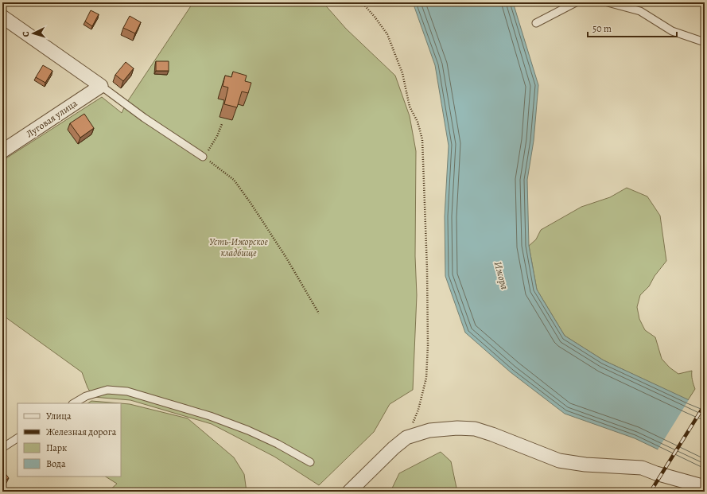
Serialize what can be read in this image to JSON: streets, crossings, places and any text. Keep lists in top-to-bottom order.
{
  "streets": {
    "street": ["Луговая улица"]
  },
  "water": ["Ижора"],
  "parks": ["Усть-Ижорское кладбище"],
  "legend": [
    "Улица",
    "Железная дорога",
    "Парк",
    "Вода"
  ],
  "scale_bar": "50 m",
  "north": "left"
}
